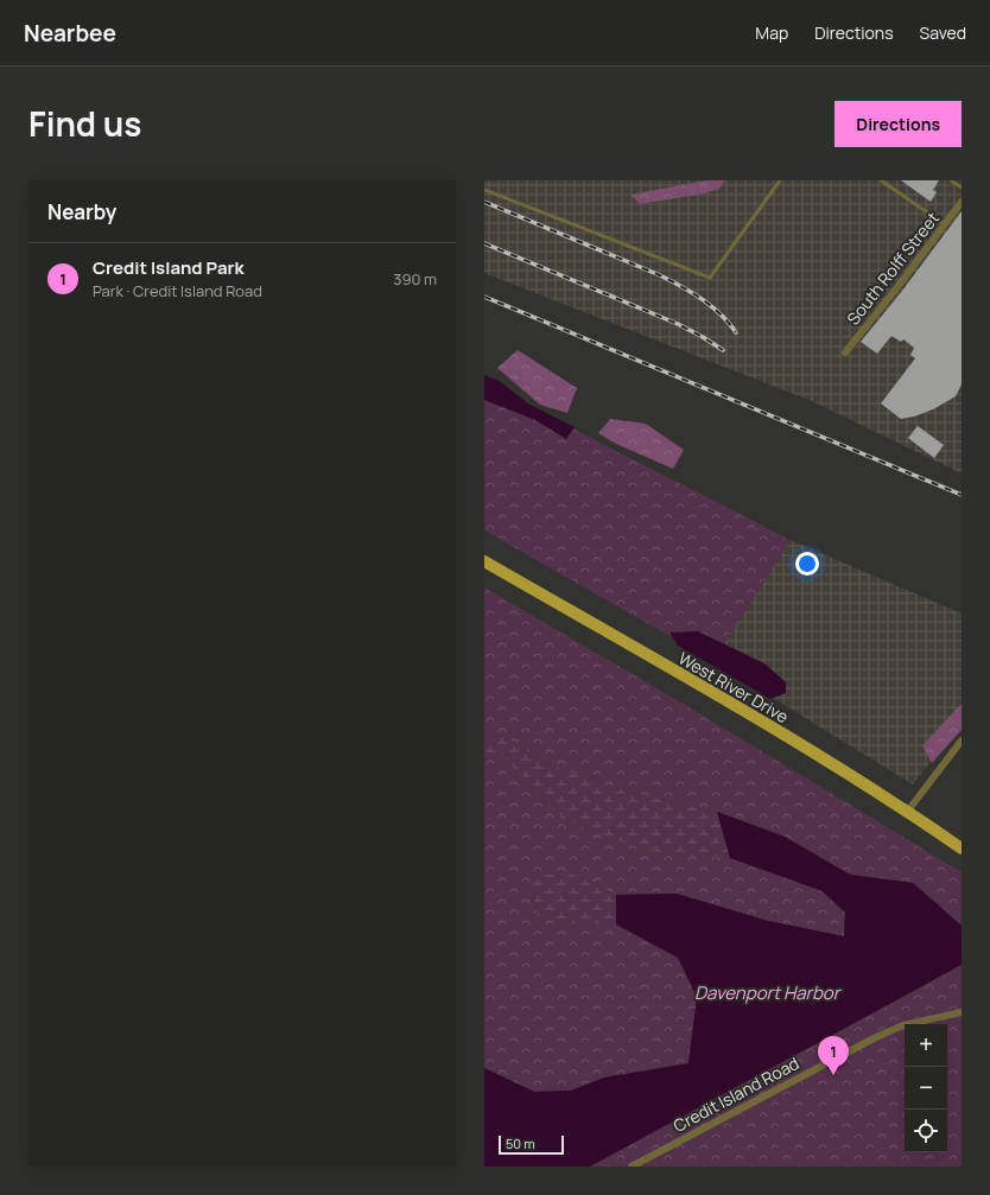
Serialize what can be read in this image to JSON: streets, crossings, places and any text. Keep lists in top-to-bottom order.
{
  "streets": {
    "main road": ["West River Drive"],
    "street": ["South Rolff Street", "Credit Island Road"]
  },
  "water": ["Davenport Harbor"],
  "scale_bar": "50 m",
  "page": {
    "header": "Nearbee",
    "nav": ["Map", "Directions", "Saved"],
    "title": "Find us",
    "buttons": "Directions",
    "heading": "Nearby",
    "list": [
      {
        "mark": "1",
        "name": "Credit Island Park",
        "note": "Park · Credit Island Road",
        "value": "390 m"
      }
    ],
    "map_buttons": ["+", "−"],
    "pins": "1",
    "scale": "50 m"
  }
}
